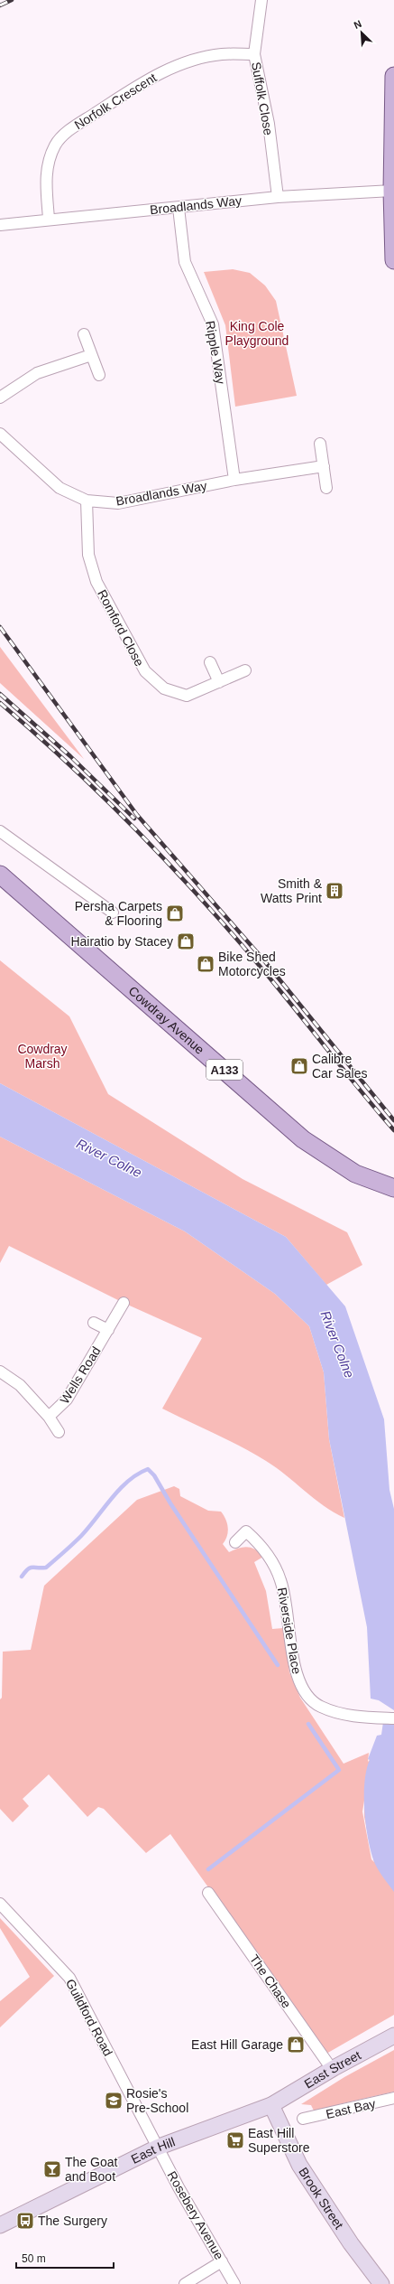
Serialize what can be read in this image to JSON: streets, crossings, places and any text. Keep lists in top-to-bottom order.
{
  "streets": {
    "main road": ["Cowdray Avenue", "A133"],
    "street": [
      "Suffolk Close",
      "Norfolk Crescent",
      "Broadlands Way",
      "Ripple Way",
      "Romford Close",
      "Wells Road",
      "Riverside Place",
      "The Chase",
      "Guildford Road",
      "East Street",
      "East Bay",
      "East Hill",
      "Brook Street",
      "Rosebery Avenue"
    ]
  },
  "crossings": [
    ["Suffolk Close", "Norfolk Crescent"],
    ["Suffolk Close", "Broadlands Way"],
    ["Norfolk Crescent", "Broadlands Way"],
    ["Broadlands Way", "Ripple Way"],
    ["Broadlands Way", "Romford Close"],
    ["The Chase", "East Street"],
    ["Guildford Road", "East Hill"],
    ["Guildford Road", "Rosebery Avenue"],
    ["East Street", "East Hill"],
    ["East Street", "Brook Street"],
    ["East Hill", "Brook Street"],
    ["East Hill", "Rosebery Avenue"]
  ],
  "water": ["River Colne"],
  "parks": ["King Cole Playground", "Cowdray Marsh"],
  "places": {
    "building": ["Smith & Watts Print"],
    "shop": [
      "Persha Carpets & Flooring",
      "Hairatio by Stacey",
      "Bike Shed Motorcycles",
      "Calibre Car Sales",
      "East Hill Garage"
    ],
    "school or university": ["Rosie's Pre-School"],
    "supermarket": ["East Hill Superstore"],
    "bar": ["The Goat and Boot"],
    "bus stop": ["The Surgery"]
  },
  "scale_bar": "50 m",
  "north": "top left"
}
